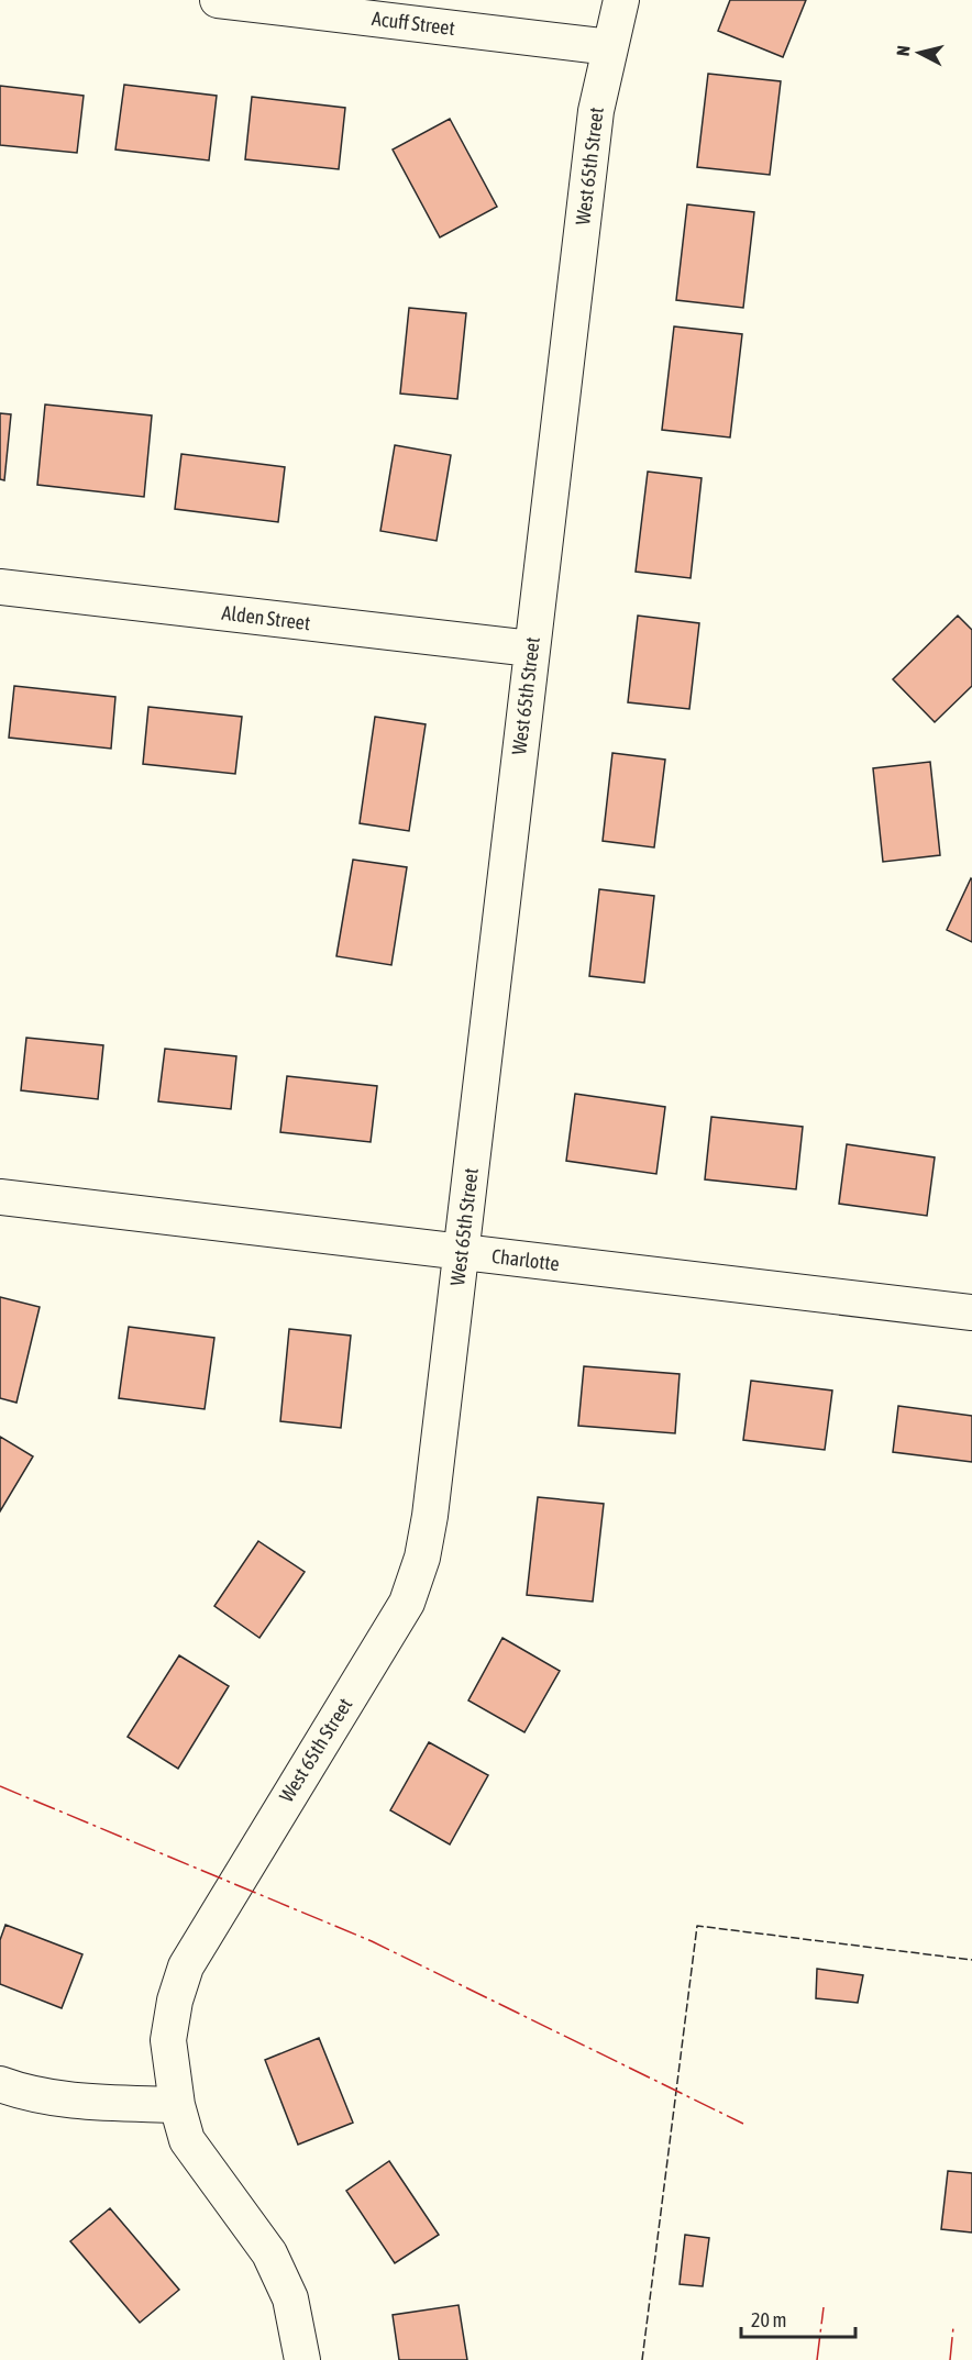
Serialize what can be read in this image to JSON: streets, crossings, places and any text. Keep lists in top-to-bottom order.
{
  "streets": {
    "street": [
      "Acuff Street",
      "West 65th Street",
      "Alden Street",
      "Charlotte"
    ]
  },
  "crossings": [
    ["Acuff Street", "West 65th Street"],
    ["West 65th Street", "Alden Street"],
    ["West 65th Street", "Charlotte"]
  ],
  "scale_bar": "20 m",
  "north": "left"
}
